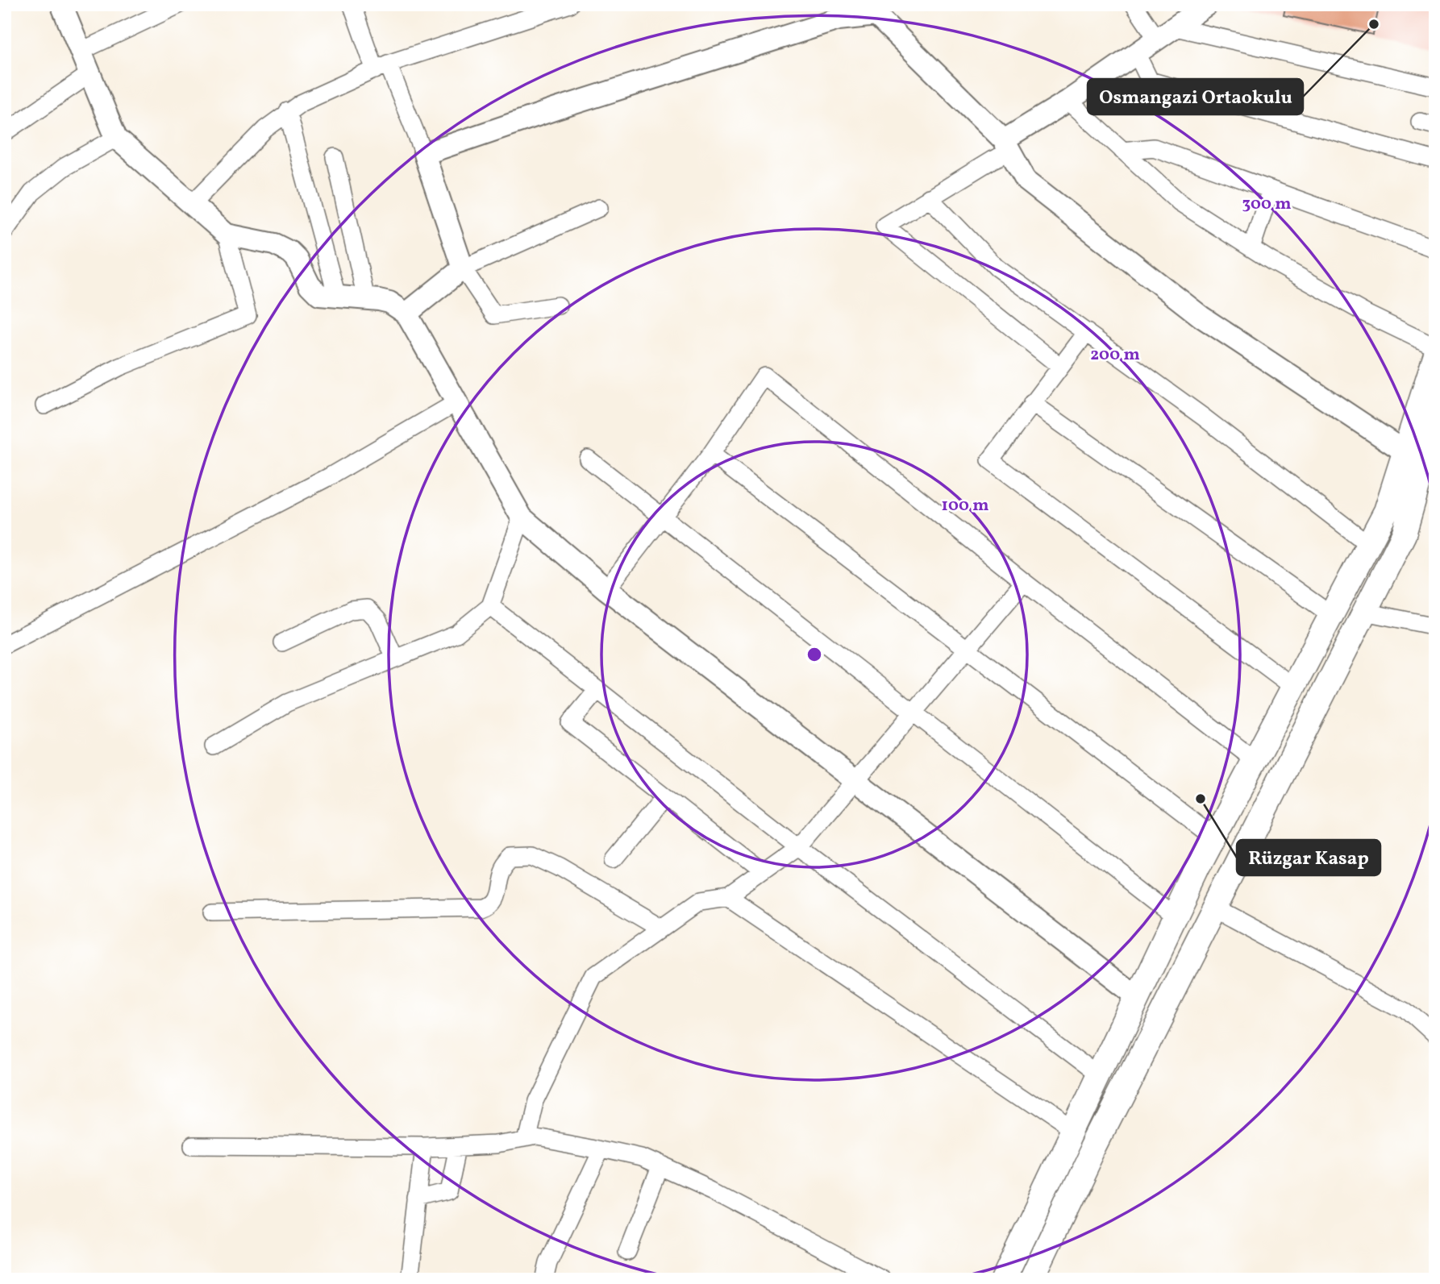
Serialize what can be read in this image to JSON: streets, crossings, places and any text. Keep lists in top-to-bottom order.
{
  "places": ["Osmangazi Ortaokulu", "Rüzgar Kasap"],
  "rings": ["300 m", "200 m", "100 m"]
}
